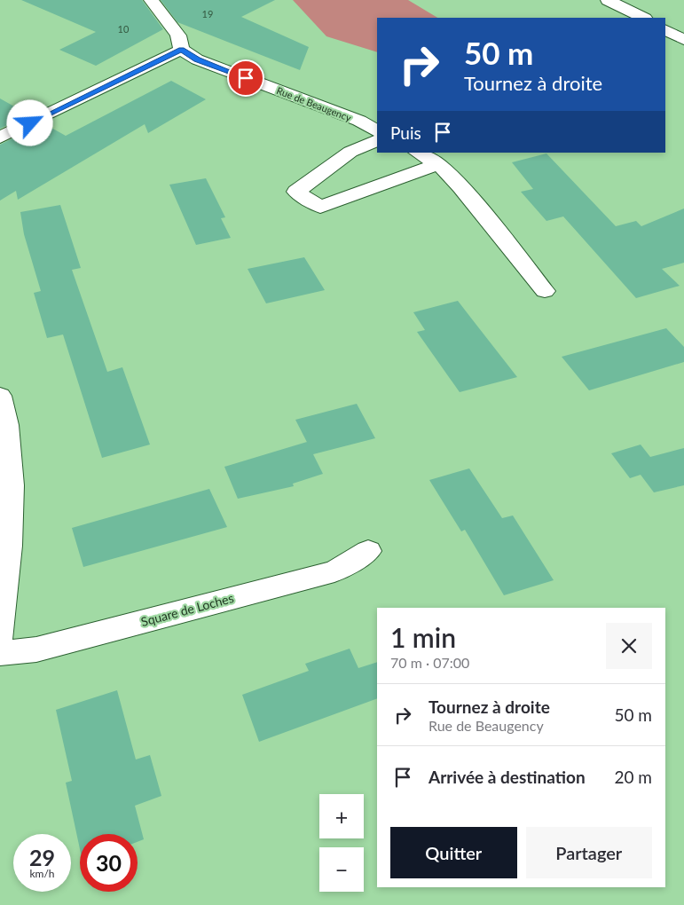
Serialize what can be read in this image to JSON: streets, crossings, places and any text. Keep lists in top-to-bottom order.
{
  "streets": {
    "street": ["Rue de Beaugency", "Square de Loches"]
  },
  "house_numbers": ["19", "10"],
  "page": {
    "turn": ["50 m", "Tournez à droite"],
    "then": "Puis",
    "heading": ["1 min", "70 m · 07:00"],
    "list": [
      {
        "name": "Tournez à droite",
        "note": "Rue de Beaugency",
        "value": "50 m"
      },
      {
        "name": "Arrivée à destination",
        "value": "20 m"
      }
    ],
    "map_buttons": ["+", "−"],
    "buttons": ["Quitter", "Partager"],
    "speed": "29 km/h",
    "limit": "30"
  }
}
